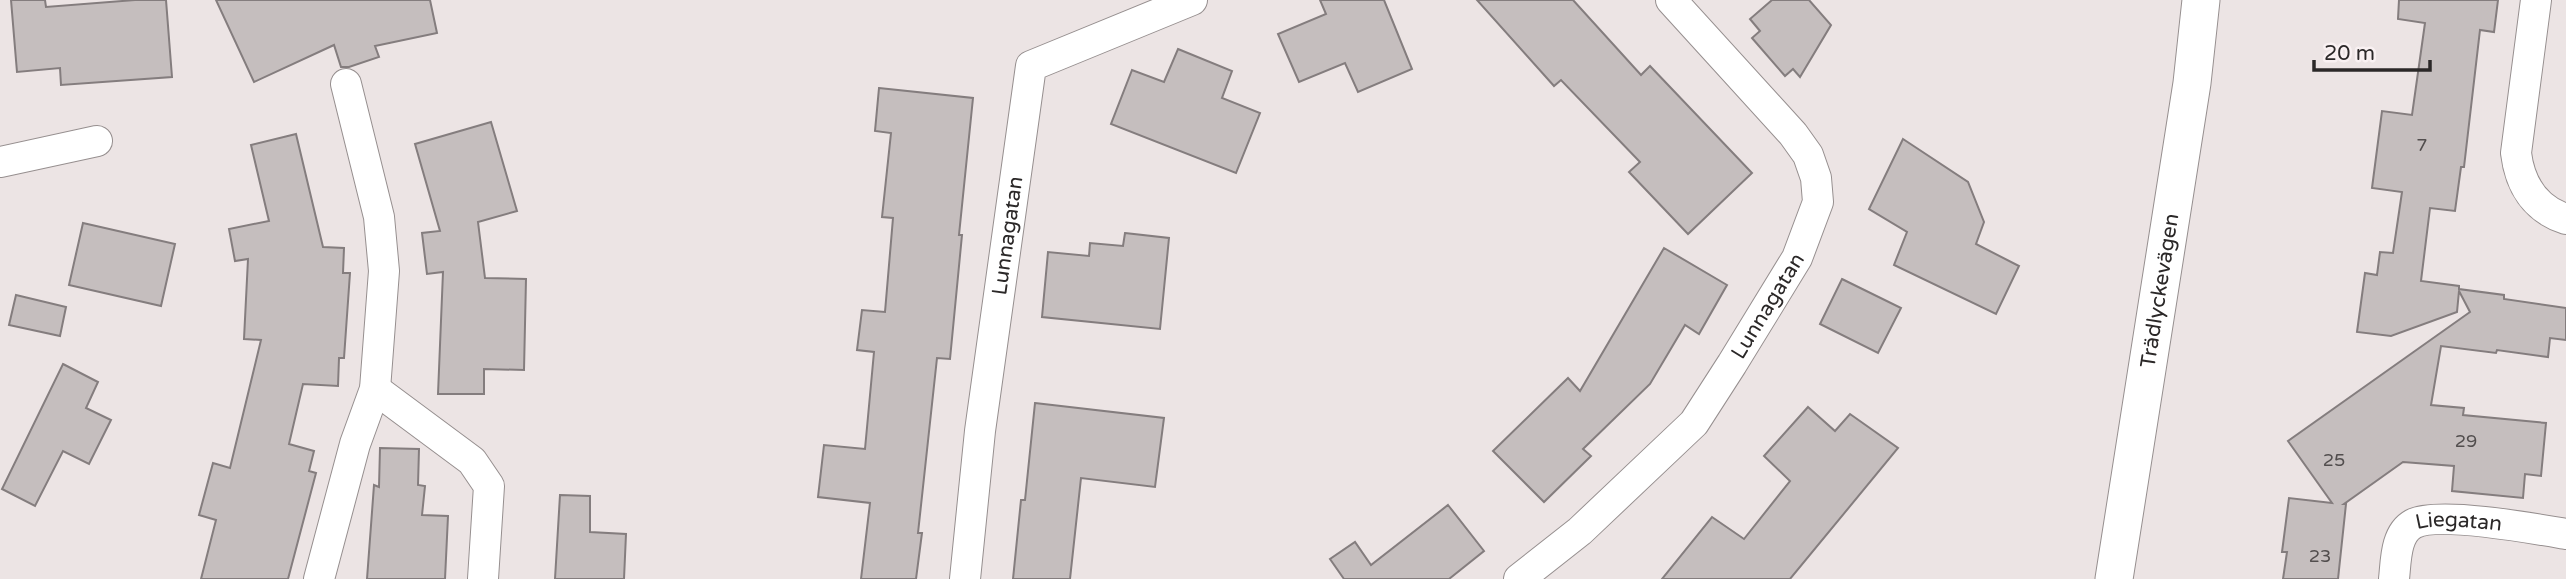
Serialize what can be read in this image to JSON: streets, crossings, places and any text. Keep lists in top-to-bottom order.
{
  "streets": {
    "street": ["Lunnagatan", "Trädlyckevägen", "Liegatan"]
  },
  "house_numbers": [
    "7",
    "29",
    "25",
    "23"
  ],
  "scale_bar": "20 m"
}
